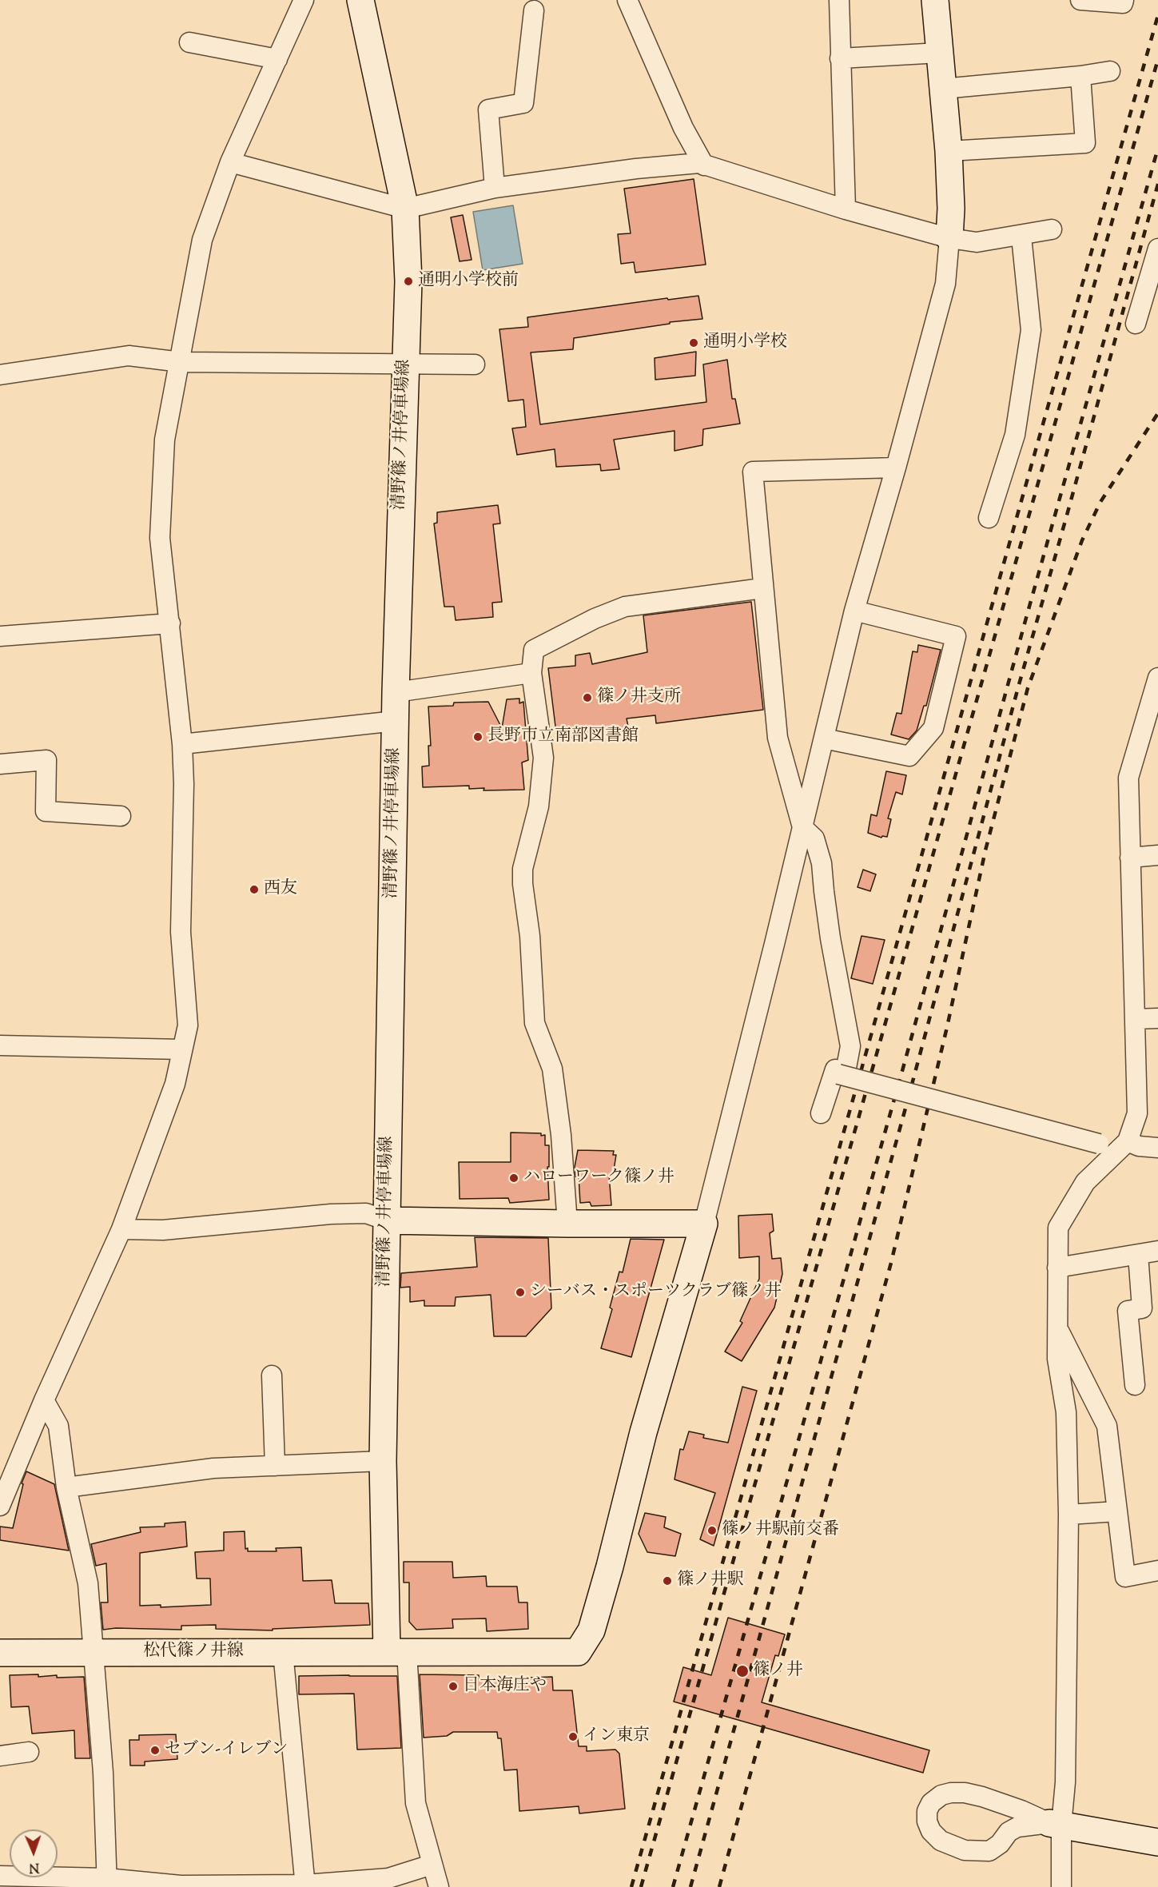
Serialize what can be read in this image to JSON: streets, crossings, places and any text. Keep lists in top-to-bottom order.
{
  "streets": {
    "main road": ["清野篠ノ井停車場線", "松代篠ノ井線"]
  },
  "crossings": [
    ["清野篠ノ井停車場線", "松代篠ノ井線"]
  ],
  "places": [
    "通明小学校前",
    "通明小学校",
    "篠ノ井支所",
    "長野市立南部図書館",
    "西友",
    "ハローワーク篠ノ井",
    "シーバス・スポーツクラブ篠ノ井",
    "篠ノ井駅前交番",
    "篠ノ井駅",
    "篠ノ井",
    "日本海庄や",
    "イン東京",
    "セブン-イレブン"
  ],
  "north": "bottom"
}
